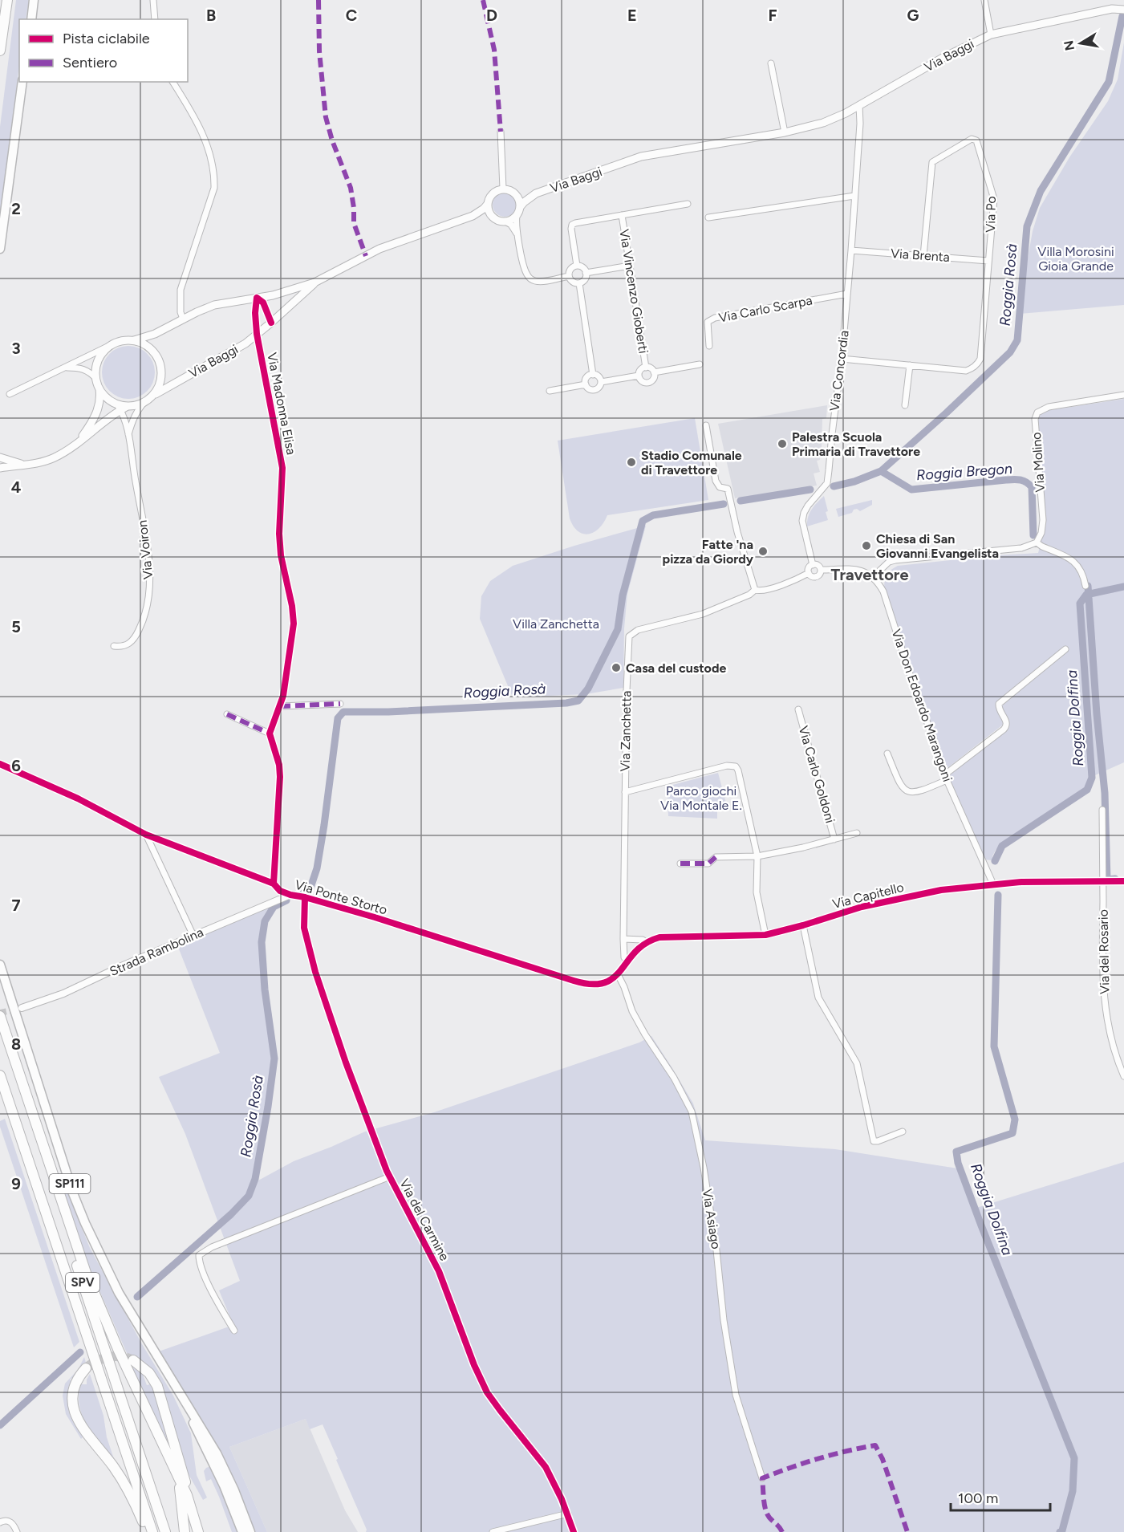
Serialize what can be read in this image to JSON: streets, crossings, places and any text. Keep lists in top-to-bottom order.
{
  "streets": {
    "highway": ["SPV"],
    "main road": ["Via Baggi", "SP111"],
    "street": [
      "Via Po",
      "Via Brenta",
      "Via Vincenzo Gioberti",
      "Via Carlo Scarpa",
      "Via Concordia",
      "Via Madonna Elisa",
      "Via Molino",
      "Via Voiron",
      "Via Don Edoardo Marangoni",
      "Via Zanchetta",
      "Via Carlo Goldoni",
      "Via Capitello",
      "Via Ponte Storto",
      "Strada Rambolina",
      "Via del Rosario",
      "Via Asiago",
      "Via del Carmine"
    ]
  },
  "crossings": [
    ["Via Baggi", "Via Concordia"],
    ["Via Baggi", "Via Madonna Elisa"],
    ["Via Baggi", "Via Voiron"],
    ["Via Po", "Via Brenta"],
    ["Via Po", "Via Concordia"],
    ["Via Brenta", "Via Concordia"],
    ["Via Carlo Scarpa", "Via Concordia"],
    ["Via Concordia", "Via Zanchetta"],
    ["Via Don Edoardo Marangoni", "Via Capitello"],
    ["Via Zanchetta", "Via Capitello"],
    ["Via Zanchetta", "Via Ponte Storto"],
    ["Via Capitello", "Via del Rosario"],
    ["Via Ponte Storto", "Strada Rambolina"],
    ["Via Ponte Storto", "Via Asiago"],
    ["Via Ponte Storto", "Via del Carmine"]
  ],
  "districts": ["Travettore"],
  "water": ["Roggia Rosà", "Roggia Bregon", "Roggia Dolfina"],
  "parks": ["Villa Morosini Gioia Grande", "Villa Zanchetta", "Parco giochi Via Montale E."],
  "places": [
    "Palestra Scuola Primaria di Travettore",
    "Stadio Comunale di Travettore",
    "Chiesa di San Giovanni Evangelista",
    "Fatte 'na pizza da Giordy",
    "Casa del custode"
  ],
  "legend": ["Pista ciclabile", "Sentiero"],
  "scale_bar": "100 m",
  "north": "left",
  "grid": {
    "columns": [
      "B",
      "C",
      "D",
      "E",
      "F",
      "G"
    ],
    "rows": [
      "2",
      "3",
      "4",
      "5",
      "6",
      "7",
      "8",
      "9"
    ]
  }
}
